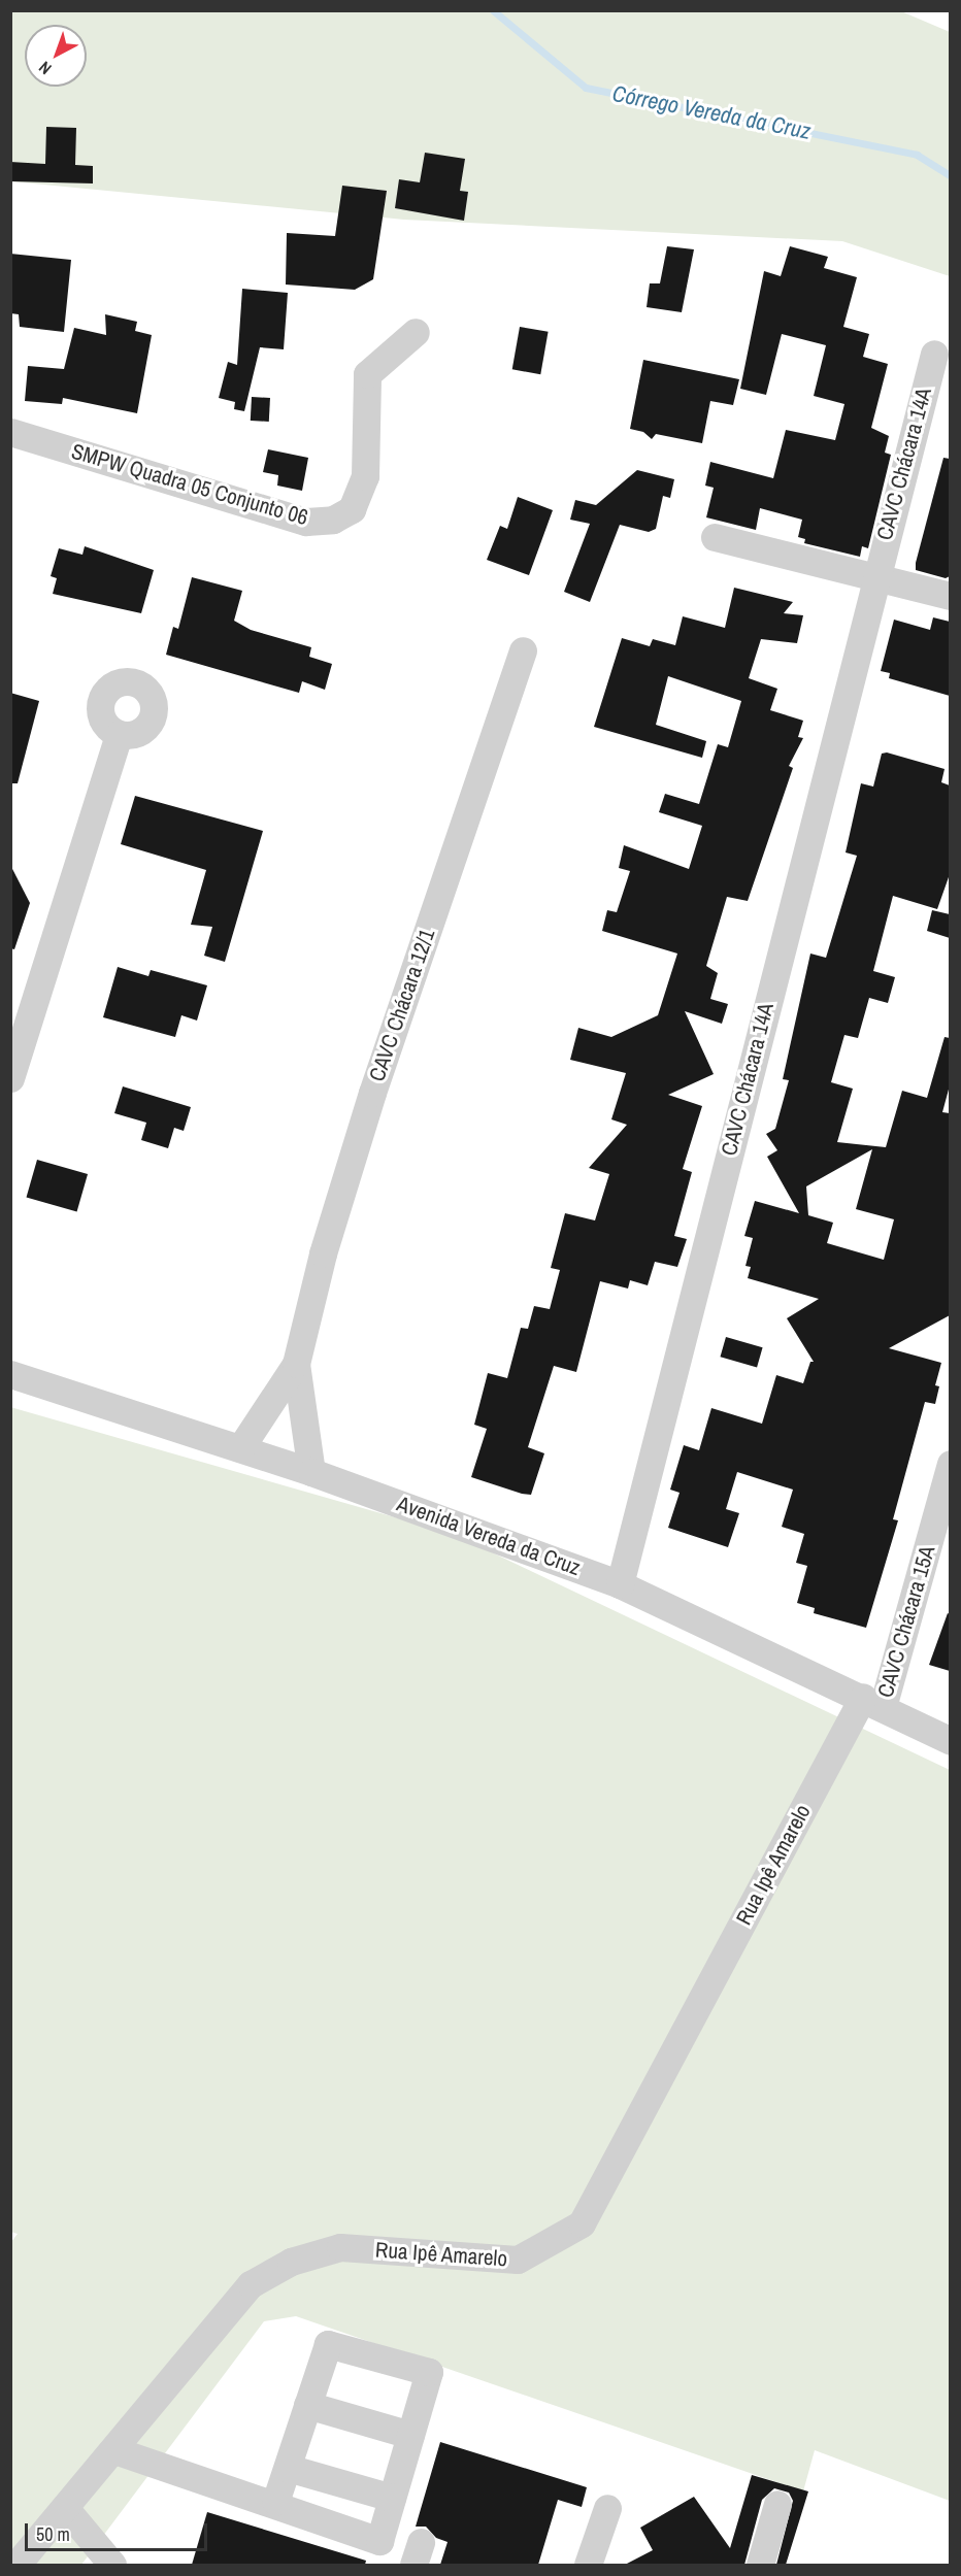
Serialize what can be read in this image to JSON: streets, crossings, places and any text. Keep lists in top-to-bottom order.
{
  "streets": {
    "street": [
      "CAVC Chácara 14A",
      "SMPW Quadra 05 Conjunto 06",
      "CAVC Chácara 12/1",
      "Avenida Vereda da Cruz",
      "CAVC Chácara 15A",
      "Rua Ipê Amarelo"
    ]
  },
  "crossings": [
    ["CAVC Chácara 14A", "Avenida Vereda da Cruz"],
    ["CAVC Chácara 12/1", "Avenida Vereda da Cruz"],
    ["Avenida Vereda da Cruz", "CAVC Chácara 15A"],
    ["Avenida Vereda da Cruz", "Rua Ipê Amarelo"],
    ["CAVC Chácara 15A", "Rua Ipê Amarelo"]
  ],
  "water": ["Córrego Vereda da Cruz"],
  "scale_bar": "50 m",
  "north": "bottom left"
}
